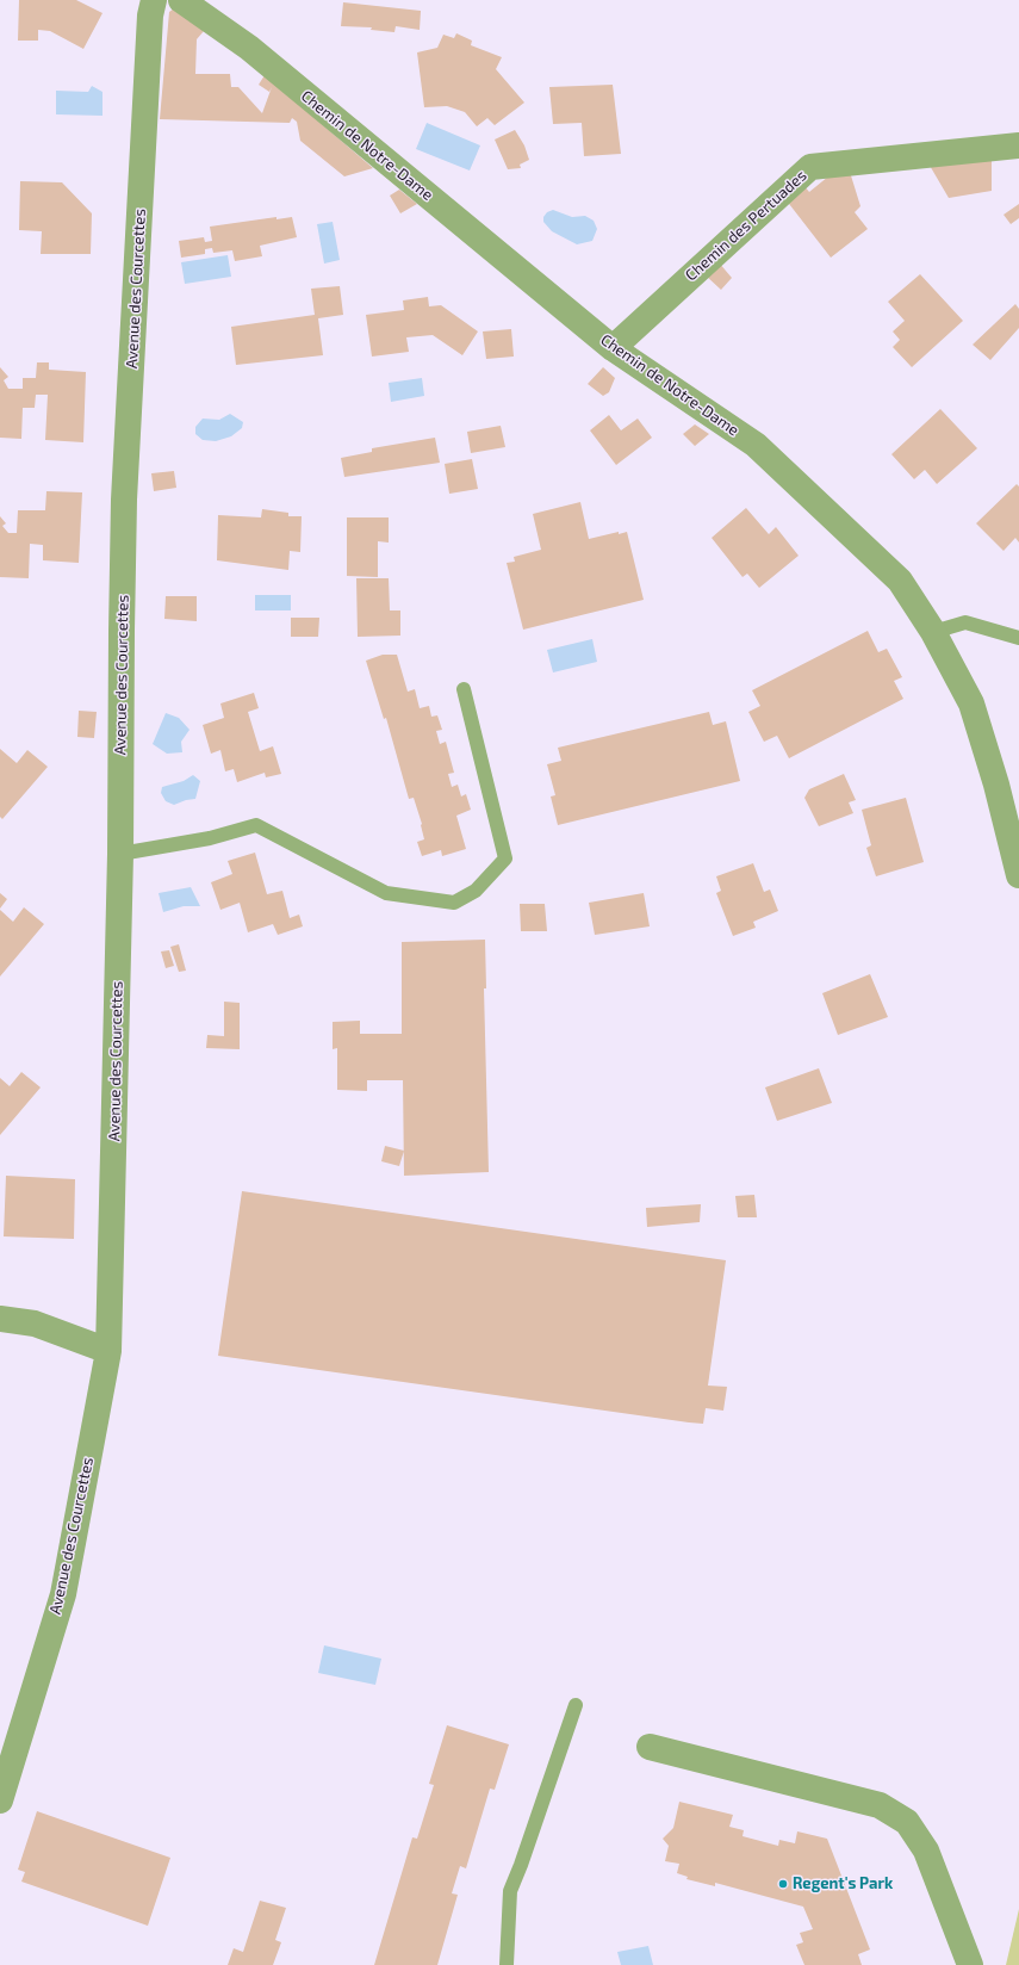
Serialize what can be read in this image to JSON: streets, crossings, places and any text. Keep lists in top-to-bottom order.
{
  "streets": {
    "street": ["Chemin de Notre-Dame", "Chemin des Pertuades", "Avenue des Courcettes"]
  },
  "crossings": [
    ["Chemin de Notre-Dame", "Chemin des Pertuades"]
  ],
  "places": ["Regent's Park"]
}
